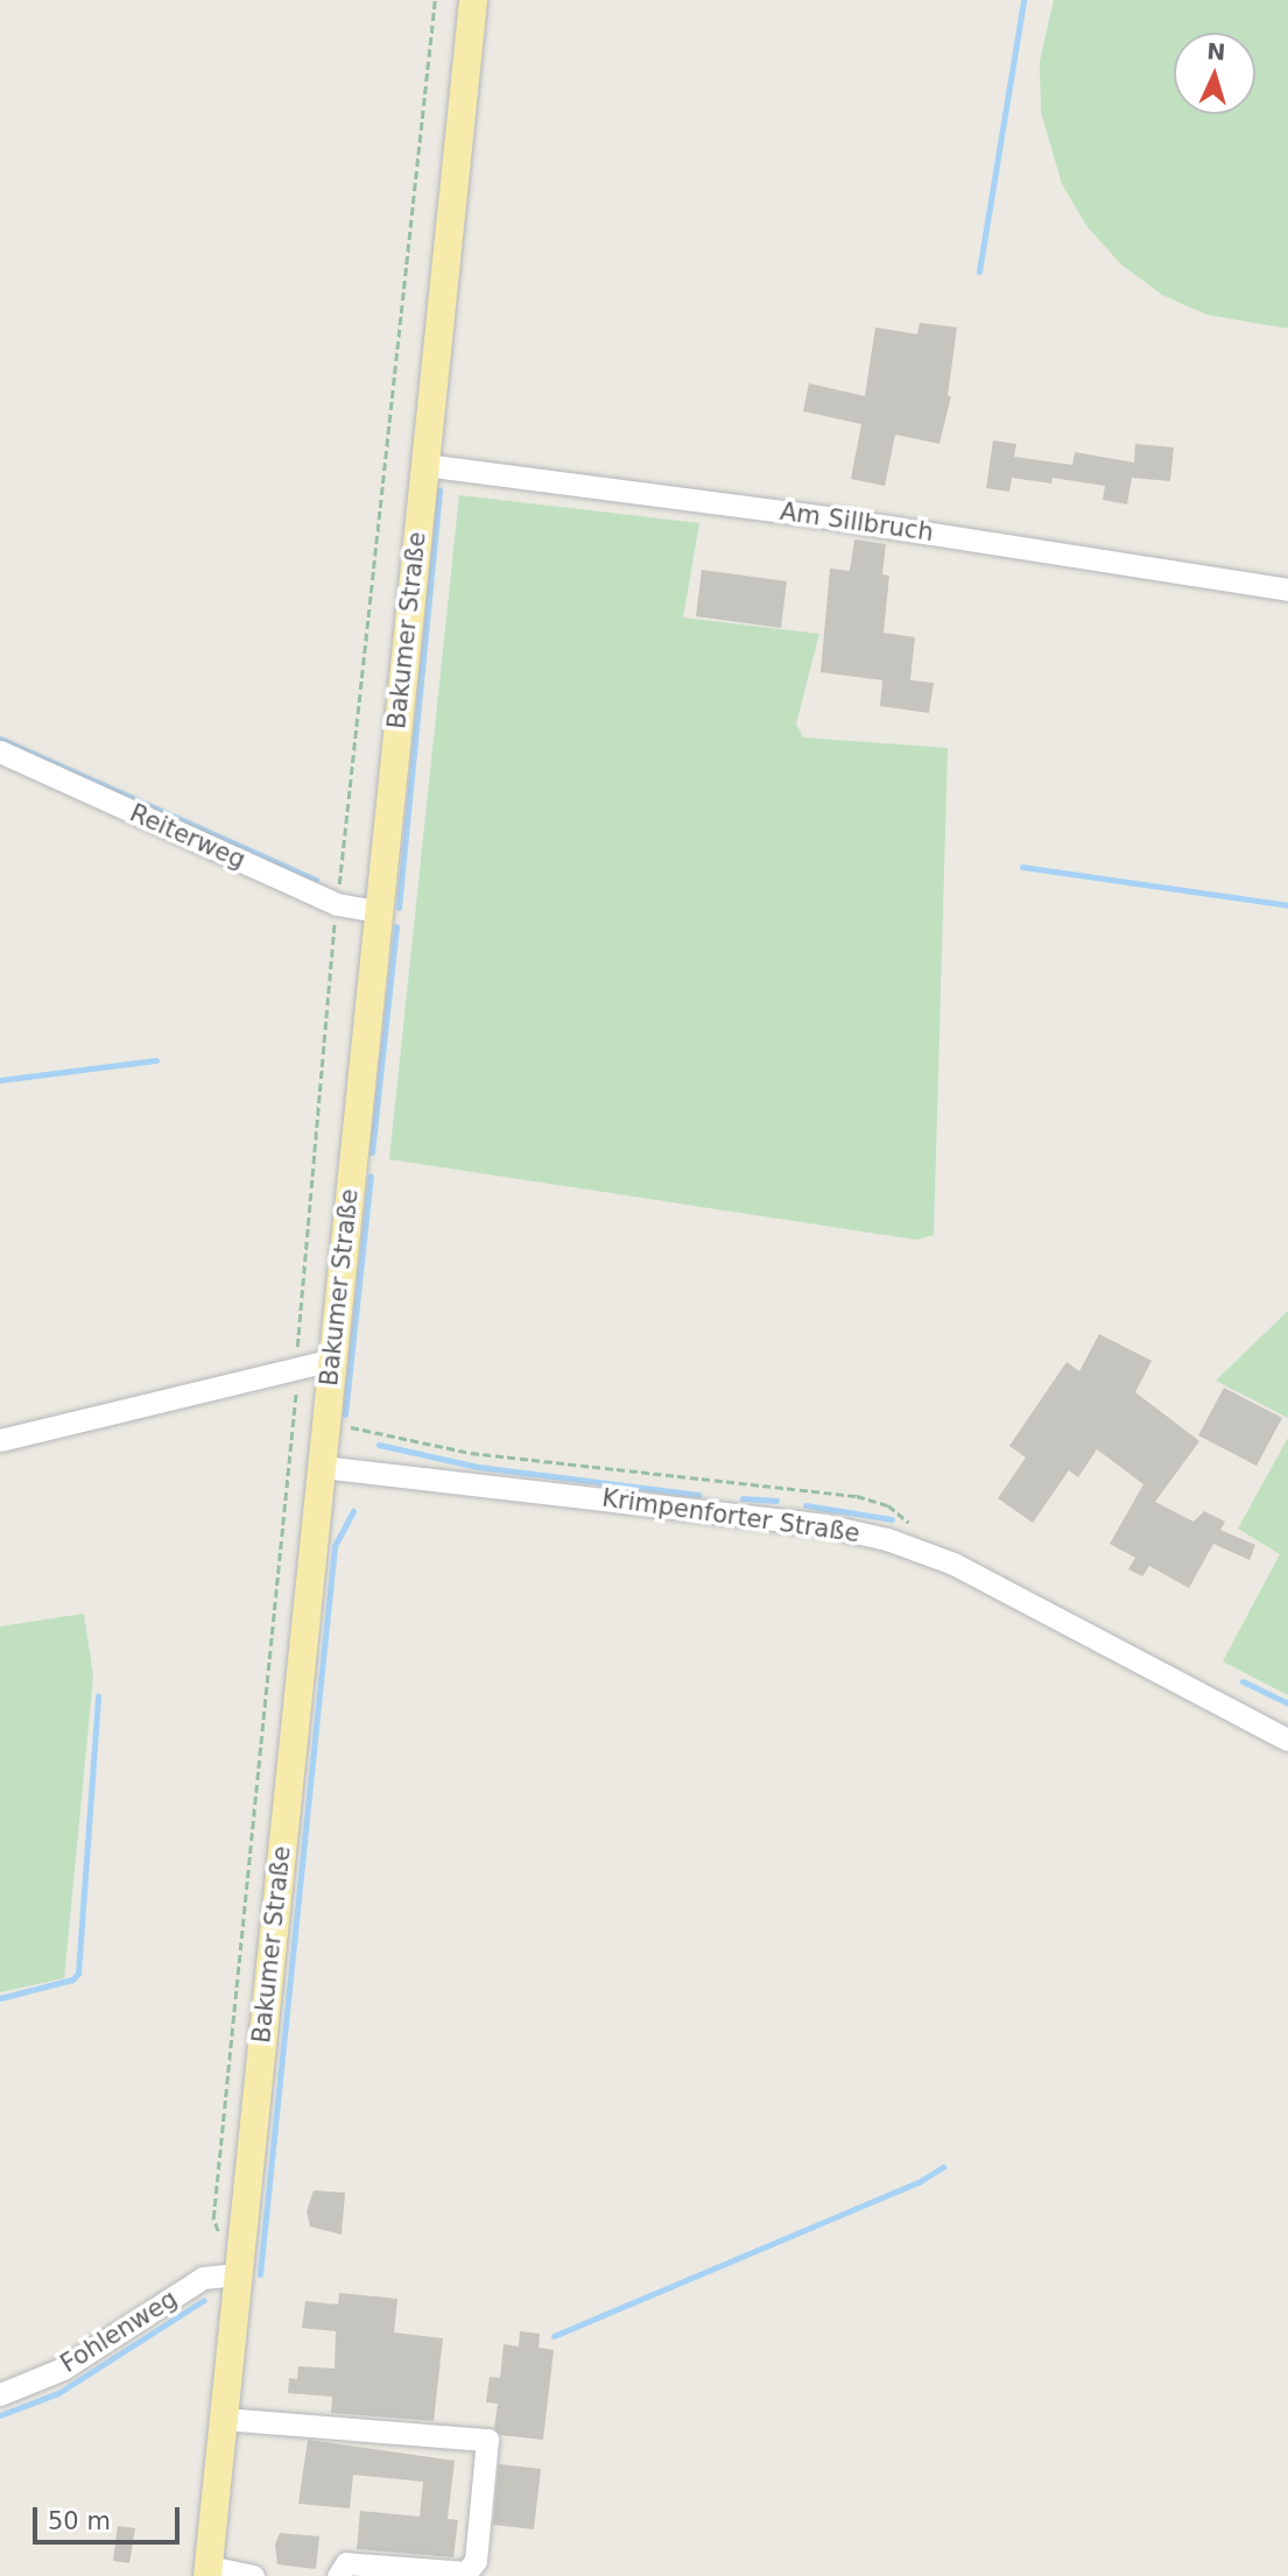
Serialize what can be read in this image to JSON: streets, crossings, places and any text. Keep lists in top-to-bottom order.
{
  "streets": {
    "main road": ["Bakumer Straße"],
    "street": [
      "Am Sillbruch",
      "Reiterweg",
      "Krimpenforter Straße",
      "Fohlenweg"
    ]
  },
  "crossings": [
    ["Am Sillbruch", "Bakumer Straße"],
    ["Bakumer Straße", "Reiterweg"],
    ["Bakumer Straße", "Krimpenforter Straße"],
    ["Bakumer Straße", "Fohlenweg"]
  ],
  "scale_bar": "50 m",
  "north": "top"
}
